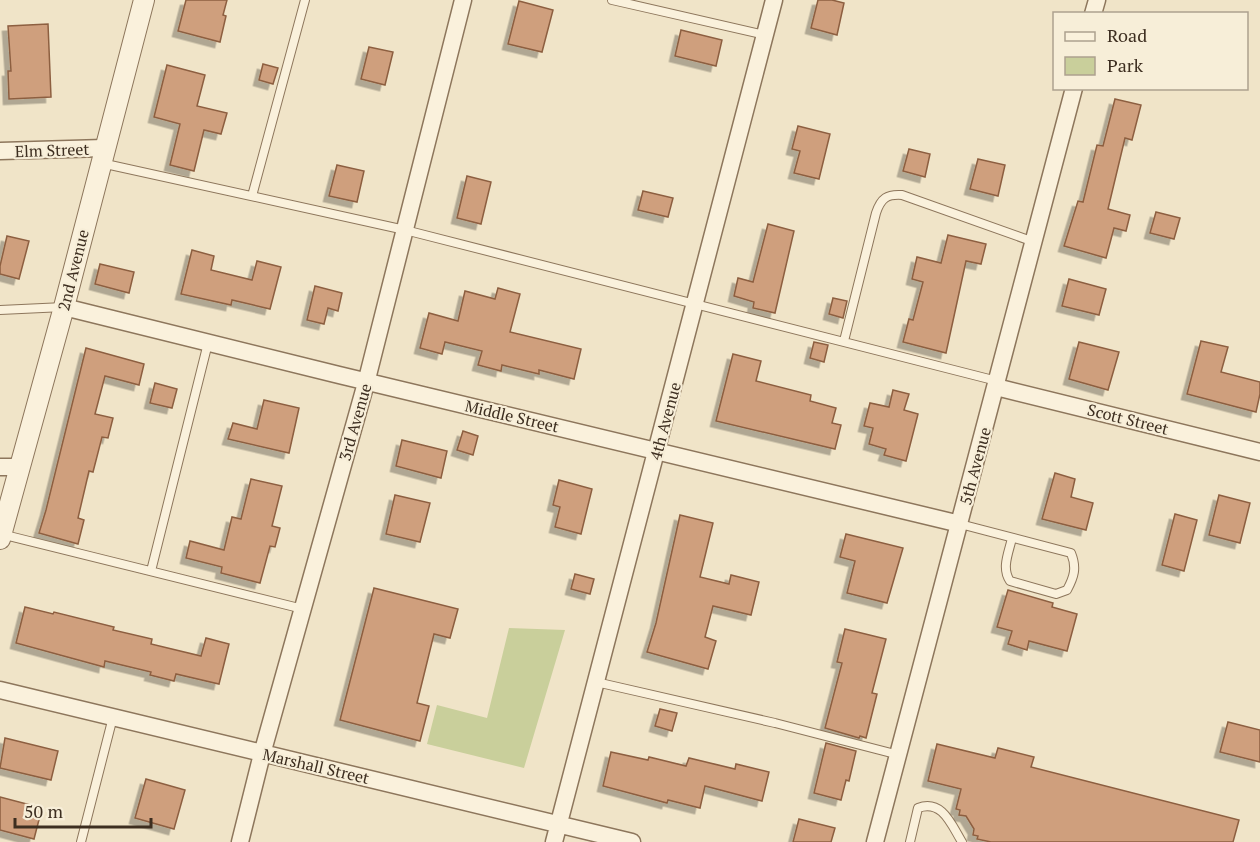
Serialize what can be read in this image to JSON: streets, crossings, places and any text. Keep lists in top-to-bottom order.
{
  "streets": {
    "street": [
      "Elm Street",
      "2nd Avenue",
      "Middle Street",
      "Scott Street",
      "4th Avenue",
      "3rd Avenue",
      "5th Avenue",
      "Marshall Street"
    ]
  },
  "crossings": [
    ["Elm Street", "2nd Avenue"],
    ["2nd Avenue", "Middle Street"],
    ["Middle Street", "4th Avenue"],
    ["Middle Street", "3rd Avenue"],
    ["Middle Street", "5th Avenue"],
    ["Scott Street", "5th Avenue"],
    ["4th Avenue", "Marshall Street"],
    ["3rd Avenue", "Marshall Street"]
  ],
  "legend": ["Road", "Park"],
  "scale_bar": "50 m"
}
